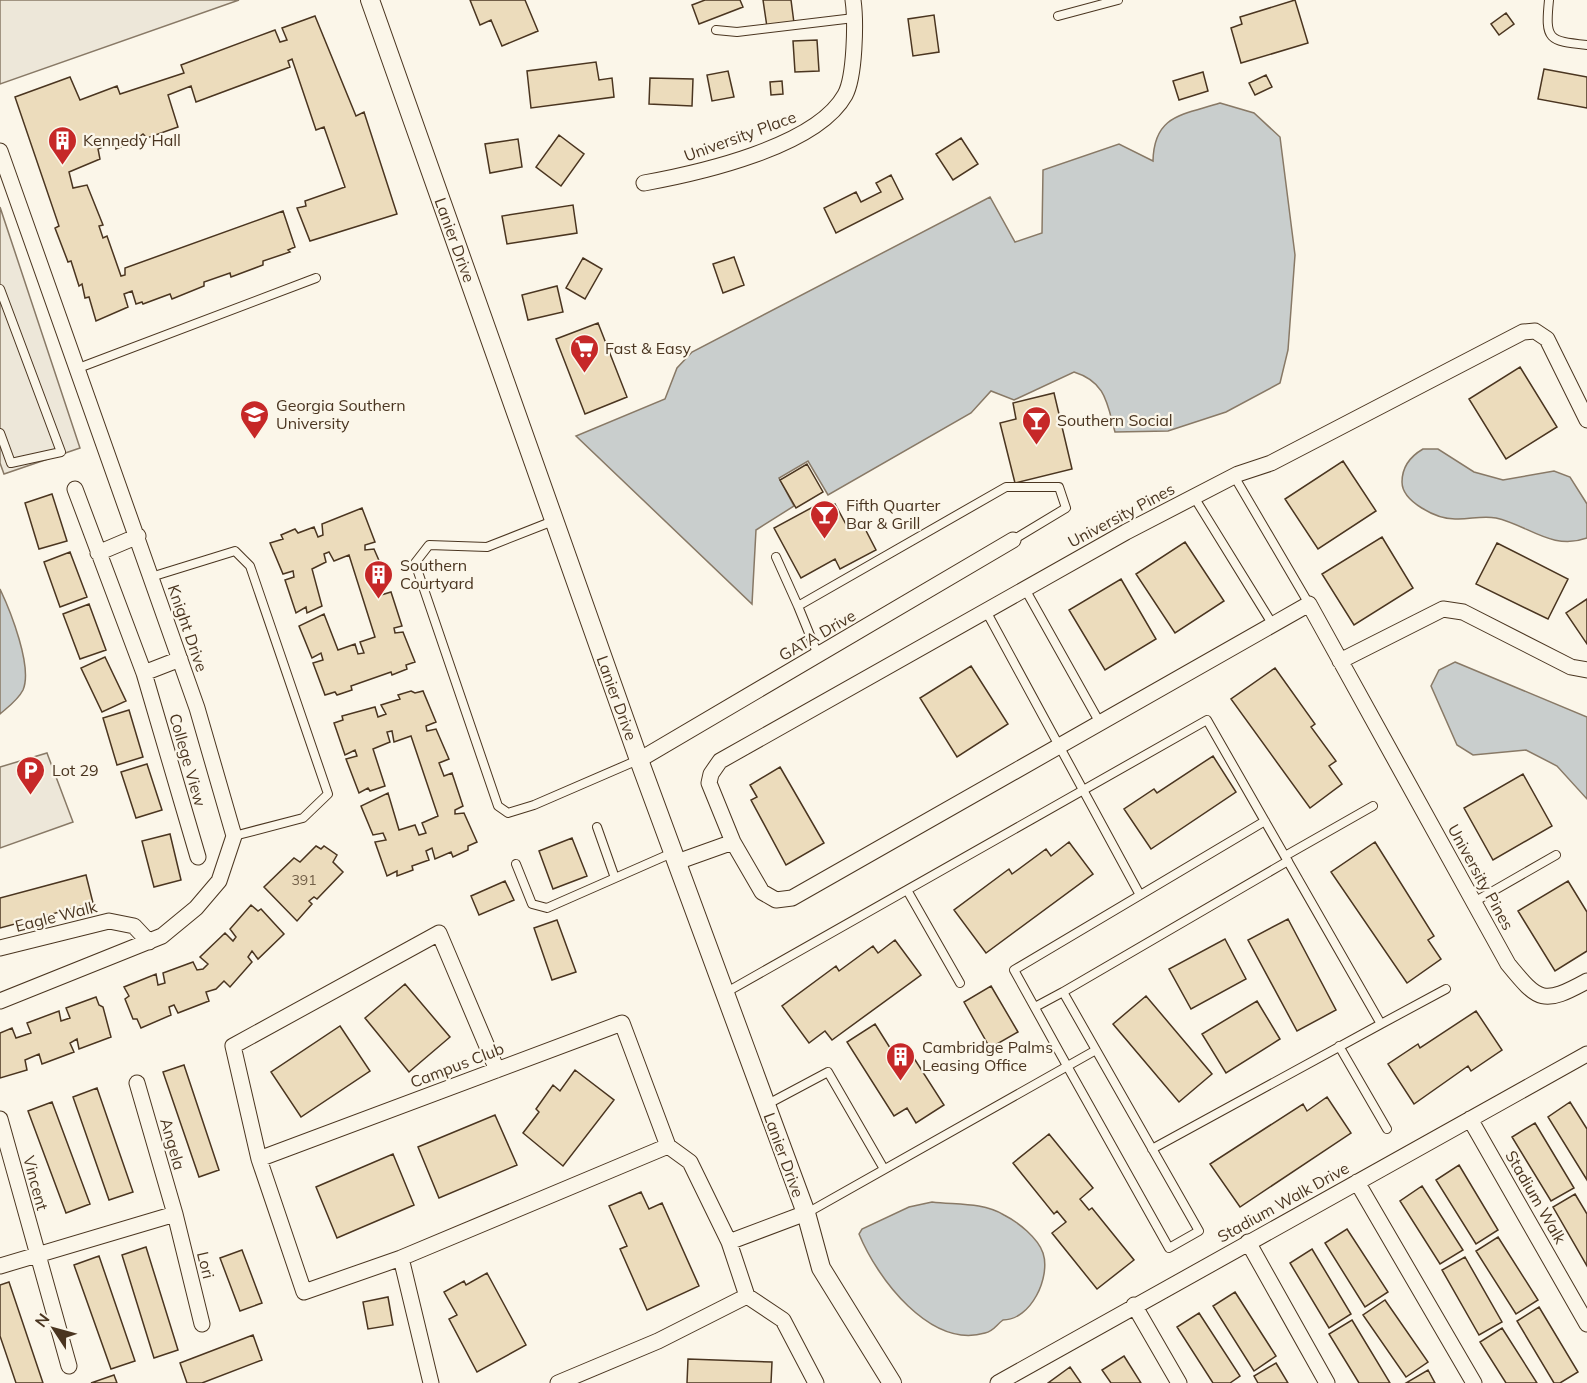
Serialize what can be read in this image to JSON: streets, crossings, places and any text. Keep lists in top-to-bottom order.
{
  "streets": {
    "street": [
      "University Place",
      "Lanier Drive",
      "University Pines",
      "Knight Drive",
      "GATA Drive",
      "College View",
      "Eagle Walk",
      "Campus Club",
      "Angela",
      "Vincent",
      "Stadium Walk",
      "Stadium Walk Drive",
      "Lori"
    ]
  },
  "crossings": [
    ["Lanier Drive", "GATA Drive"],
    ["Angela", "Lori"],
    ["Stadium Walk", "Stadium Walk Drive"]
  ],
  "places": {
    "building": ["Kennedy Hall", "Southern Courtyard", "Cambridge Palms Leasing Office"],
    "supermarket": ["Fast & Easy"],
    "school or university": ["Georgia Southern University"],
    "bar": ["Southern Social", "Fifth Quarter Bar & Grill"],
    "parking": ["Lot 29"]
  },
  "house_numbers": ["391"],
  "north": "top left"
}
